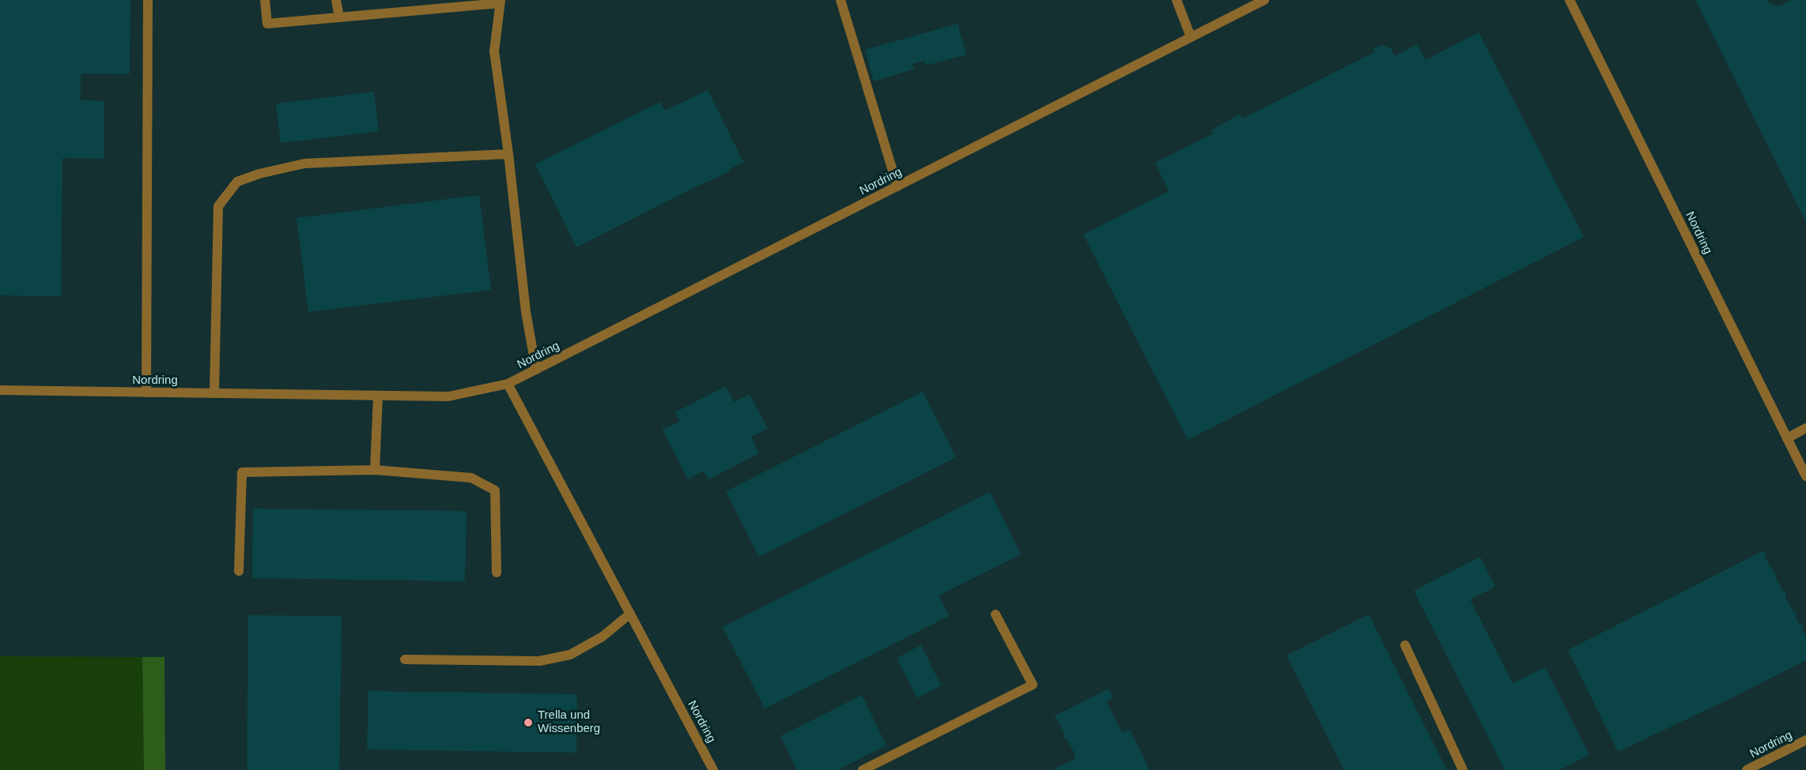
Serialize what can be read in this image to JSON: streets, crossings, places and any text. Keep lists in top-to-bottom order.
{
  "streets": {
    "street": ["Nordring"]
  },
  "places": ["Trella und Wissenberg"]
}
